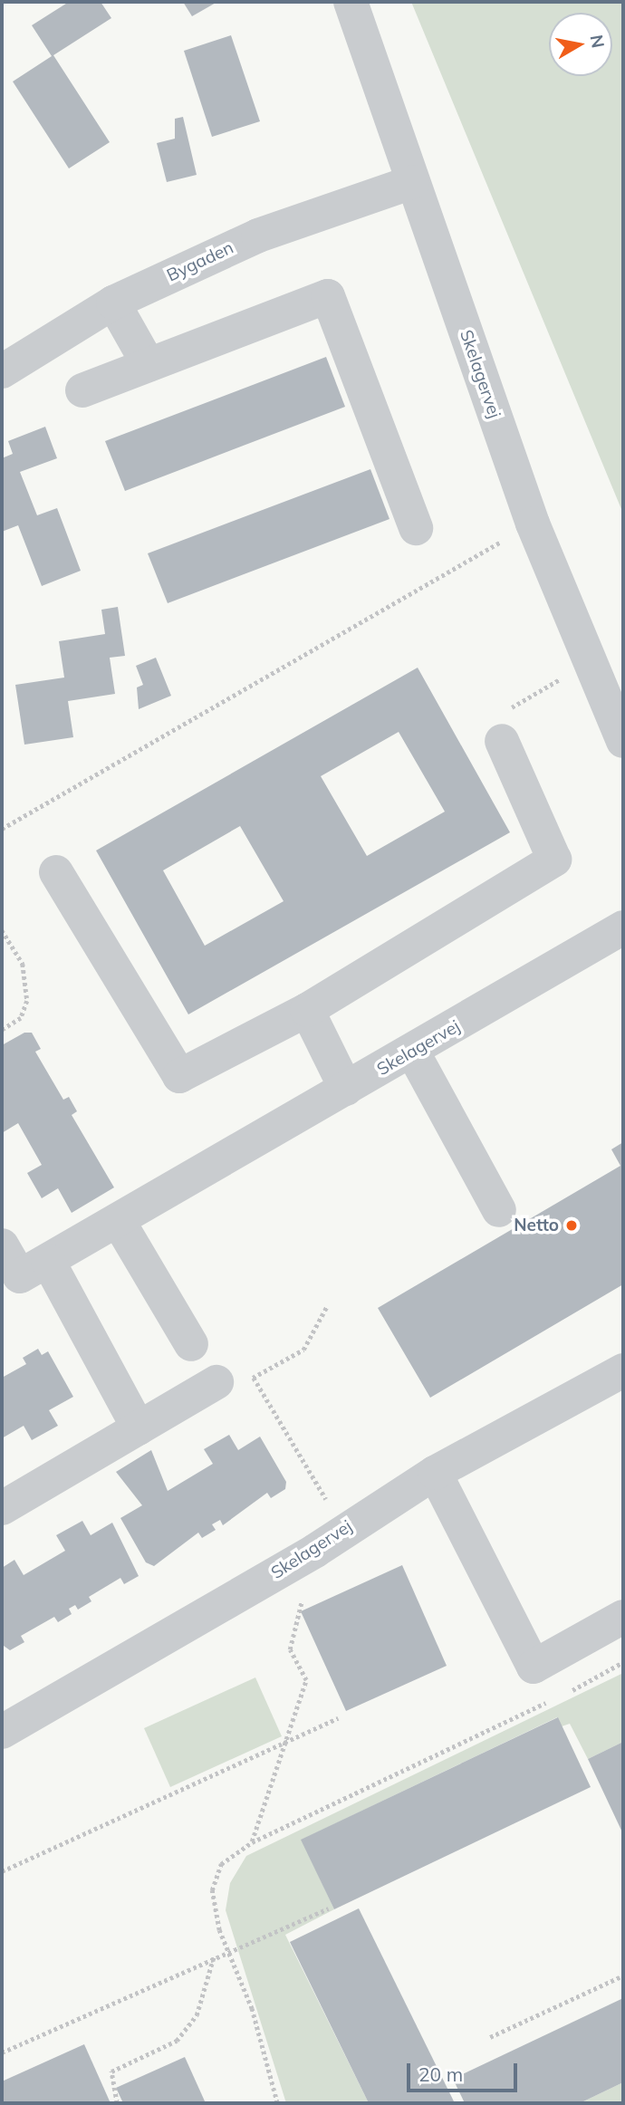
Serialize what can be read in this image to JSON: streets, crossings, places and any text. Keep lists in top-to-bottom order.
{
  "streets": {
    "street": ["Bygaden", "Skelagervej"]
  },
  "crossings": [
    ["Bygaden", "Skelagervej"]
  ],
  "places": ["Netto"],
  "scale_bar": "20 m",
  "north": "right"
}
